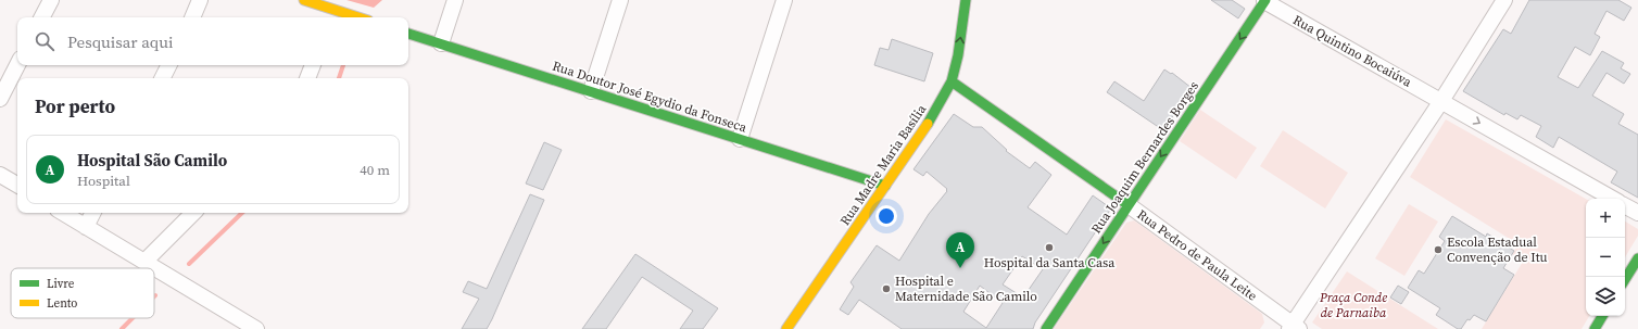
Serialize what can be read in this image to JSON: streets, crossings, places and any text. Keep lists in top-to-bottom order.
{
  "streets": {
    "street": [
      "Rua Quintino Bocaiúva",
      "Rua Doutor José Egydio da Fonseca",
      "Rua Joaquim Bernardes Borges",
      "Rua Madre Maria Basília",
      "Rua Pedro de Paula Leite"
    ]
  },
  "crossings": [
    ["Rua Quintino Bocaiúva", "Rua Joaquim Bernardes Borges"],
    ["Rua Doutor José Egydio da Fonseca", "Rua Madre Maria Basília"],
    ["Rua Joaquim Bernardes Borges", "Rua Pedro de Paula Leite"],
    ["Rua Madre Maria Basília", "Rua Pedro de Paula Leite"]
  ],
  "one_way": ["Rua Joaquim Bernardes Borges"],
  "parks": ["Praça Conde de Parnaiba"],
  "places": ["Hospital da Santa Casa", "Escola Estadual Convenção de Itu", "Hospital e Maternidade São Camilo"],
  "legend": ["Livre", "Lento"],
  "page": {
    "search": "Pesquisar aqui",
    "heading": "Por perto",
    "list": [
      {
        "mark": "A",
        "name": "Hospital São Camilo",
        "note": "Hospital",
        "value": "40 m"
      }
    ],
    "map_buttons": ["+", "−"],
    "pins": "A"
  }
}
